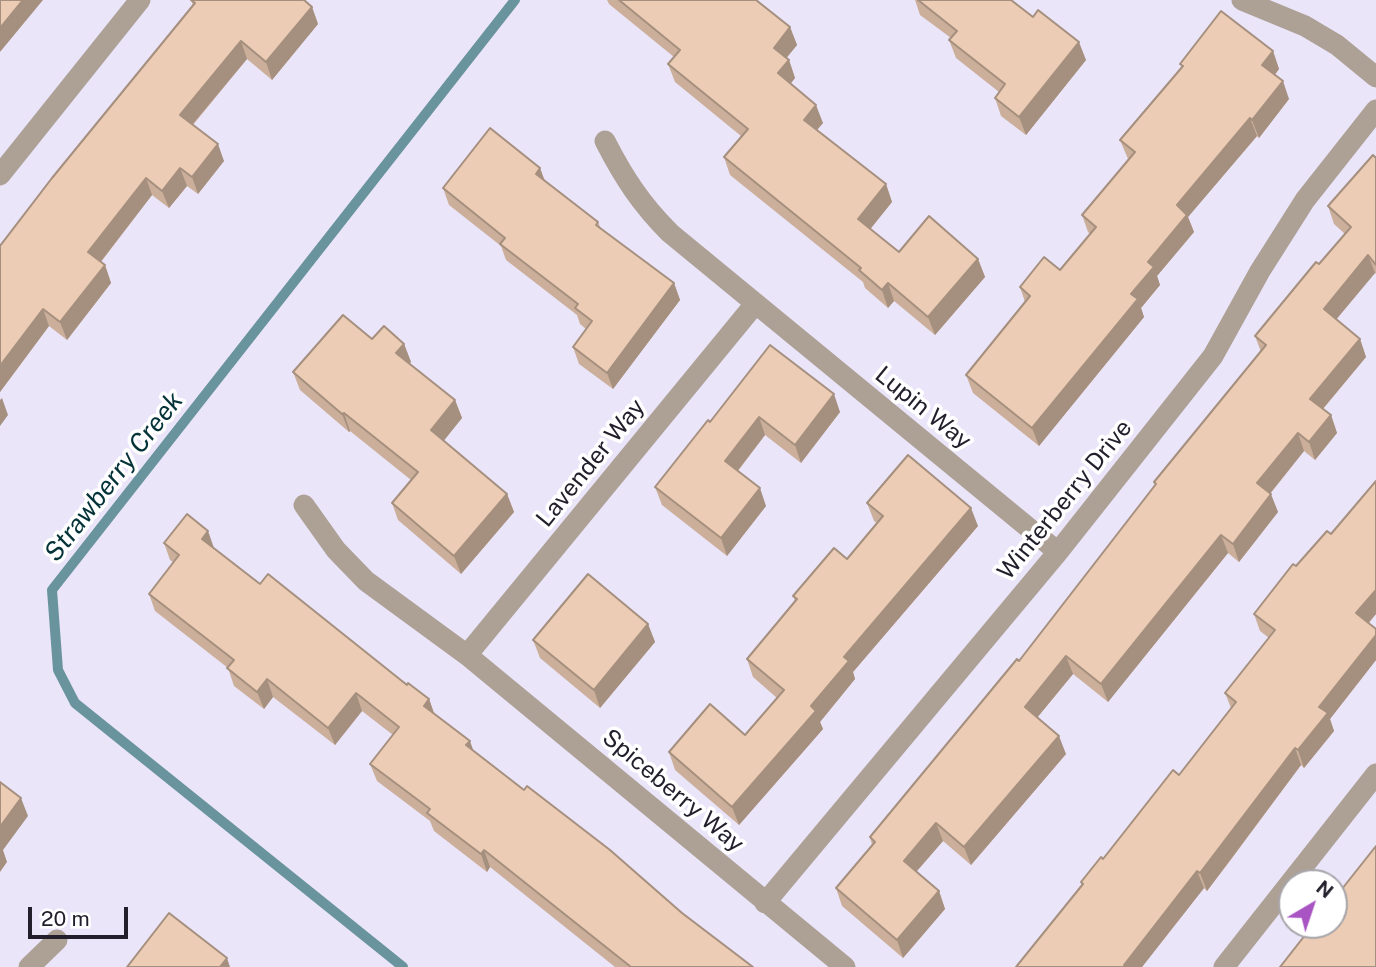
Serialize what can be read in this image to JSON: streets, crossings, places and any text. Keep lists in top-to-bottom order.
{
  "streets": {
    "street": [
      "Lupin Way",
      "Lavender Way",
      "Winterberry Drive",
      "Spiceberry Way"
    ]
  },
  "crossings": [
    ["Lupin Way", "Lavender Way"],
    ["Lupin Way", "Winterberry Drive"],
    ["Lavender Way", "Spiceberry Way"],
    ["Winterberry Drive", "Spiceberry Way"]
  ],
  "water": ["Strawberry Creek"],
  "scale_bar": "20 m",
  "north": "top right"
}
